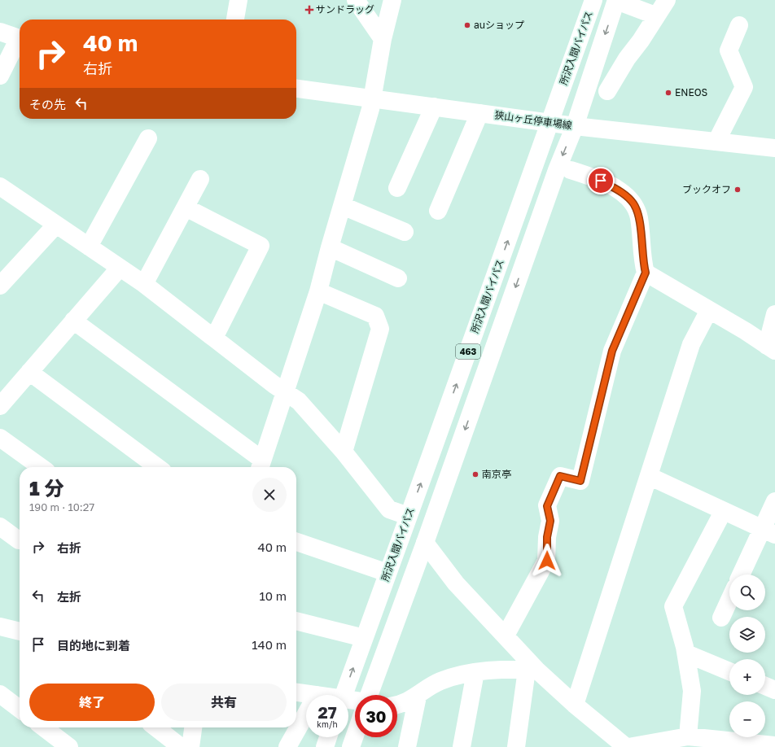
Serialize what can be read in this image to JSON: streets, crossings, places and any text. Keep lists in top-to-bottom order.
{
  "streets": {
    "main road": ["所沢入間バイパス", "狭山ヶ丘停車場線", "463"]
  },
  "crossings": [
    ["所沢入間バイパス", "狭山ヶ丘停車場線"],
    ["狭山ヶ丘停車場線", "463"]
  ],
  "places": {
    "health": ["サンドラッグ"],
    "other": [
      "auショップ",
      "ENEOS",
      "ブックオフ",
      "南京亭"
    ]
  },
  "page": {
    "turn": ["40 m", "右折"],
    "then": "その先",
    "heading": ["1 分", "190 m · 10:27"],
    "list": [
      {
        "name": "右折",
        "value": "40 m"
      },
      {
        "name": "左折",
        "value": "10 m"
      },
      {
        "name": "目的地に到着",
        "value": "140 m"
      }
    ],
    "map_buttons": ["+", "−"],
    "buttons": ["終了", "共有"],
    "speed": "27 km/h",
    "limit": "30"
  }
}
